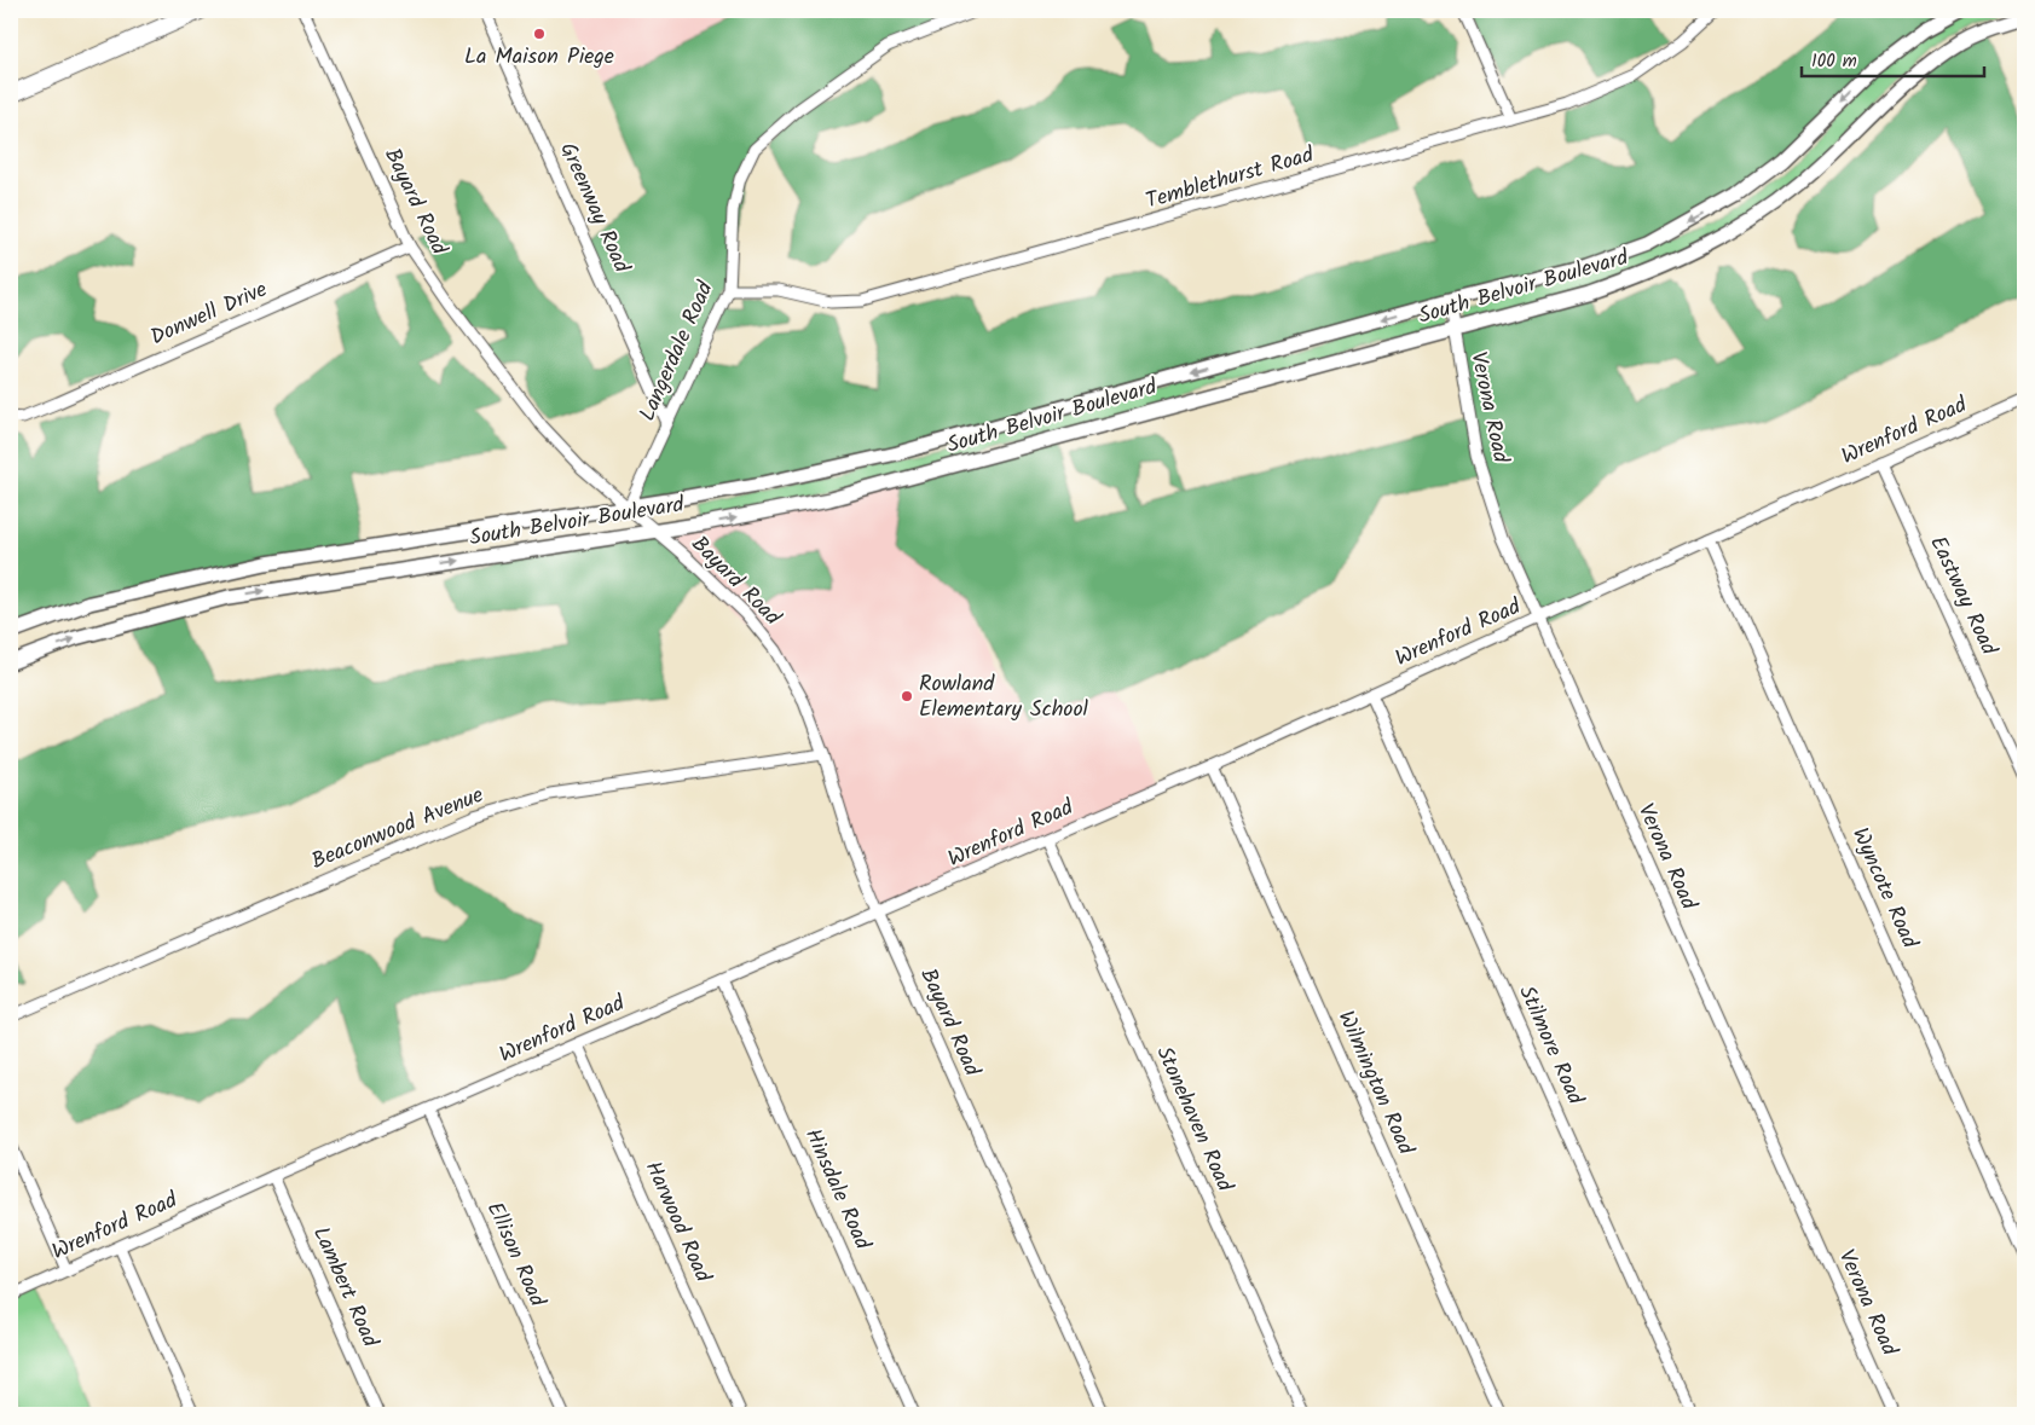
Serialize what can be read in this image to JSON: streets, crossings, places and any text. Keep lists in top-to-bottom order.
{
  "streets": {
    "street": [
      "Temblethurst Road",
      "Bayard Road",
      "Greenway Road",
      "South Belvoir Boulevard",
      "Donwell Drive",
      "Langerdale Road",
      "Verona Road",
      "Wrenford Road",
      "Eastway Road",
      "Beaconwood Avenue",
      "Wyncote Road",
      "Stilmore Road",
      "Wilmington Road",
      "Stonehaven Road",
      "Hinsdale Road",
      "Harwood Road",
      "Ellison Road",
      "Lambert Road"
    ]
  },
  "crossings": [
    ["Temblethurst Road", "Langerdale Road"],
    ["Bayard Road", "South Belvoir Boulevard"],
    ["Bayard Road", "Donwell Drive"],
    ["Bayard Road", "Langerdale Road"],
    ["Bayard Road", "Wrenford Road"],
    ["Bayard Road", "Beaconwood Avenue"],
    ["Greenway Road", "Langerdale Road"],
    ["South Belvoir Boulevard", "Langerdale Road"],
    ["South Belvoir Boulevard", "Verona Road"],
    ["Verona Road", "Wrenford Road"],
    ["Wrenford Road", "Eastway Road"],
    ["Wrenford Road", "Wyncote Road"],
    ["Wrenford Road", "Stilmore Road"],
    ["Wrenford Road", "Wilmington Road"],
    ["Wrenford Road", "Stonehaven Road"],
    ["Wrenford Road", "Hinsdale Road"],
    ["Wrenford Road", "Harwood Road"],
    ["Wrenford Road", "Ellison Road"],
    ["Wrenford Road", "Lambert Road"]
  ],
  "places": ["La Maison Piege", "Rowland Elementary School"],
  "scale_bar": "100 m"
}
